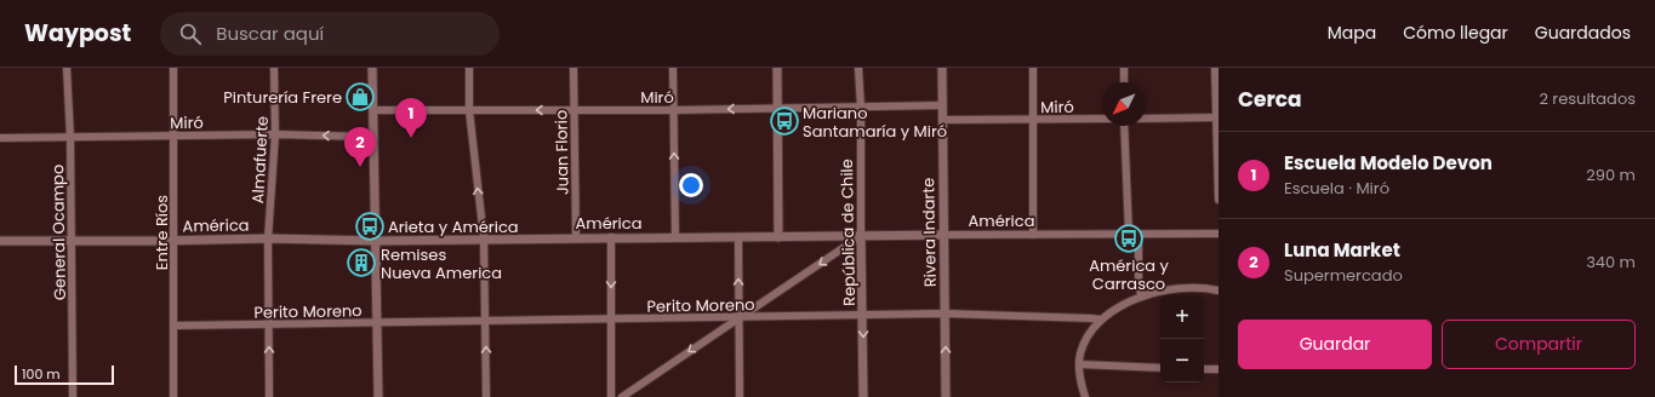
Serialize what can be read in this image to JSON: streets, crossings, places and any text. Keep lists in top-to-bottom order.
{
  "streets": {
    "street": [
      "Miró",
      "Juan Florio",
      "Almafuerte",
      "América",
      "General Ocampo",
      "Entre Ríos",
      "República de Chile",
      "Rivera Indarte",
      "Perito Moreno"
    ]
  },
  "crossings": [
    ["Miró", "Juan Florio"],
    ["Miró", "Almafuerte"],
    ["Miró", "General Ocampo"],
    ["Miró", "Entre Ríos"],
    ["Miró", "República de Chile"],
    ["Miró", "Rivera Indarte"],
    ["Juan Florio", "América"],
    ["Almafuerte", "América"],
    ["Almafuerte", "Perito Moreno"],
    ["América", "General Ocampo"],
    ["América", "Entre Ríos"],
    ["América", "República de Chile"],
    ["América", "Rivera Indarte"],
    ["Entre Ríos", "Perito Moreno"],
    ["República de Chile", "Perito Moreno"],
    ["Rivera Indarte", "Perito Moreno"]
  ],
  "places": {
    "shop": ["Pinturería Frere"],
    "bus stop": ["Mariano Santamaría y Miró", "Arieta y América", "América y Carrasco"],
    "building": ["Remises Nueva America"]
  },
  "scale_bar": "100 m",
  "north": "bottom left",
  "page": {
    "header": "Waypost",
    "search": "Buscar aquí",
    "nav": ["Mapa", "Cómo llegar", "Guardados"],
    "heading": ["Cerca", "2 resultados"],
    "pins": ["1", "2"],
    "list": [
      {
        "mark": "1",
        "name": "Escuela Modelo Devon",
        "note": "Escuela · Miró",
        "value": "290 m"
      },
      {
        "mark": "2",
        "name": "Luna Market",
        "note": "Supermercado",
        "value": "340 m"
      }
    ],
    "map_buttons": ["+", "−"],
    "buttons": ["Guardar", "Compartir"],
    "scale": "100 m"
  }
}
